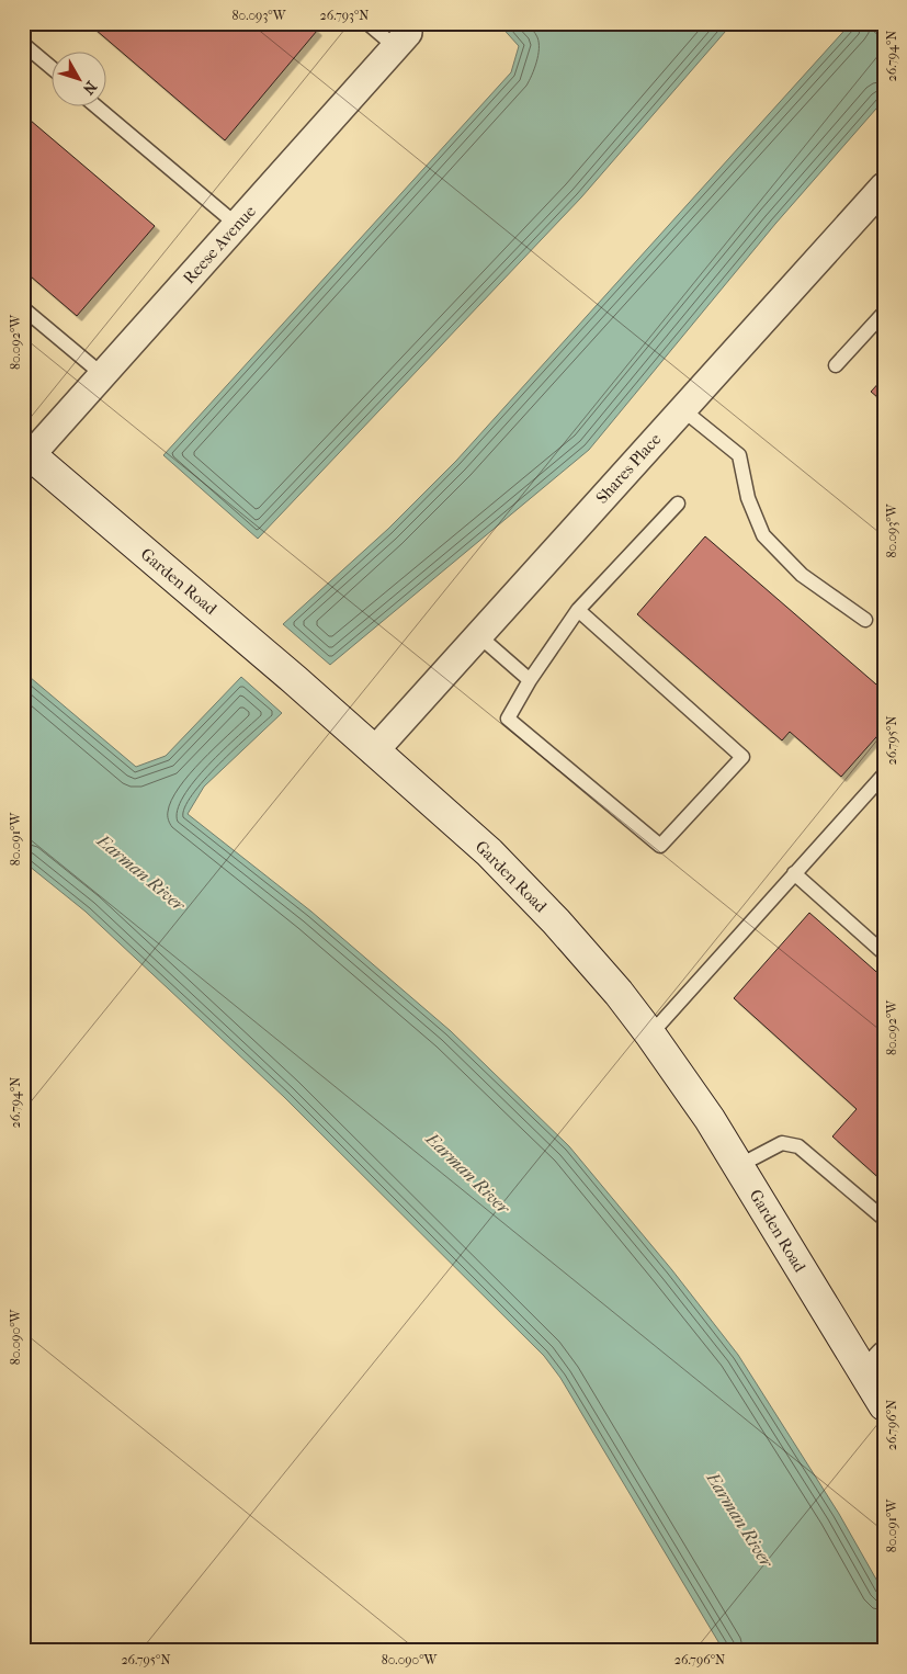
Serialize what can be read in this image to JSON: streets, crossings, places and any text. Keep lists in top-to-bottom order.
{
  "streets": {
    "street": ["Reese Avenue", "Shares Place", "Garden Road"]
  },
  "crossings": [
    ["Reese Avenue", "Garden Road"],
    ["Shares Place", "Garden Road"]
  ],
  "water": ["Earman River"],
  "north": "bottom right",
  "coordinates": [
    "80.093°W",
    "26.793°N",
    "26.794°N",
    "80.092°W",
    "26.795°N",
    "80.091°W",
    "80.090°W",
    "26.796°N"
  ]
}
